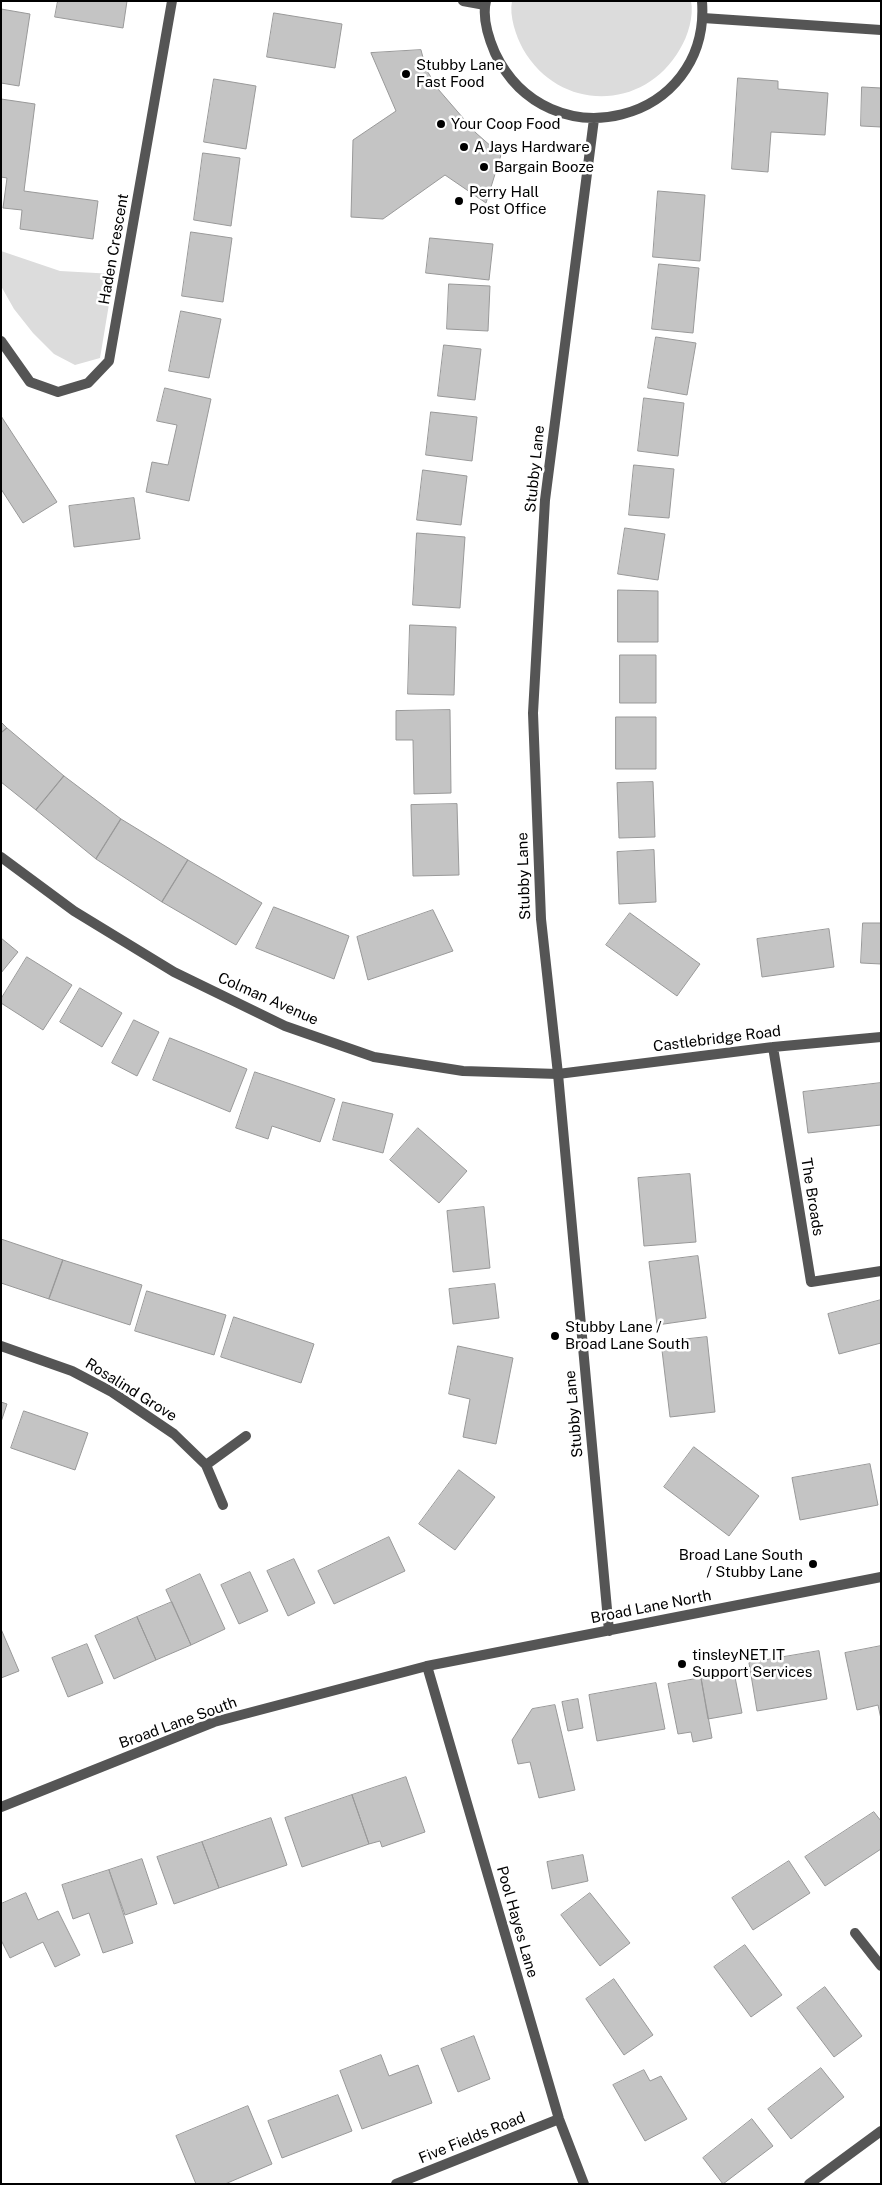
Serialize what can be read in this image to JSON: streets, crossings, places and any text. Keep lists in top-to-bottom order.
{
  "streets": {
    "street": [
      "Haden Crescent",
      "Stubby Lane",
      "Colman Avenue",
      "Castlebridge Road",
      "The Broads",
      "Rosalind Grove",
      "Broad Lane North",
      "Broad Lane South",
      "Pool Hayes Lane",
      "Five Fields Road"
    ]
  },
  "crossings": [
    ["Stubby Lane", "Colman Avenue"],
    ["Stubby Lane", "Castlebridge Road"],
    ["Stubby Lane", "Broad Lane North"],
    ["Colman Avenue", "Castlebridge Road"],
    ["Castlebridge Road", "The Broads"],
    ["Broad Lane North", "Broad Lane South"],
    ["Broad Lane North", "Pool Hayes Lane"],
    ["Broad Lane South", "Pool Hayes Lane"],
    ["Pool Hayes Lane", "Five Fields Road"]
  ],
  "places": [
    "Stubby Lane Fast Food",
    "Your Coop Food",
    "A Jays Hardware",
    "Bargain Booze",
    "Perry Hall Post Office",
    "Stubby Lane / Broad Lane South",
    "Broad Lane South / Stubby Lane",
    "tinsleyNET IT Support Services"
  ]
}
